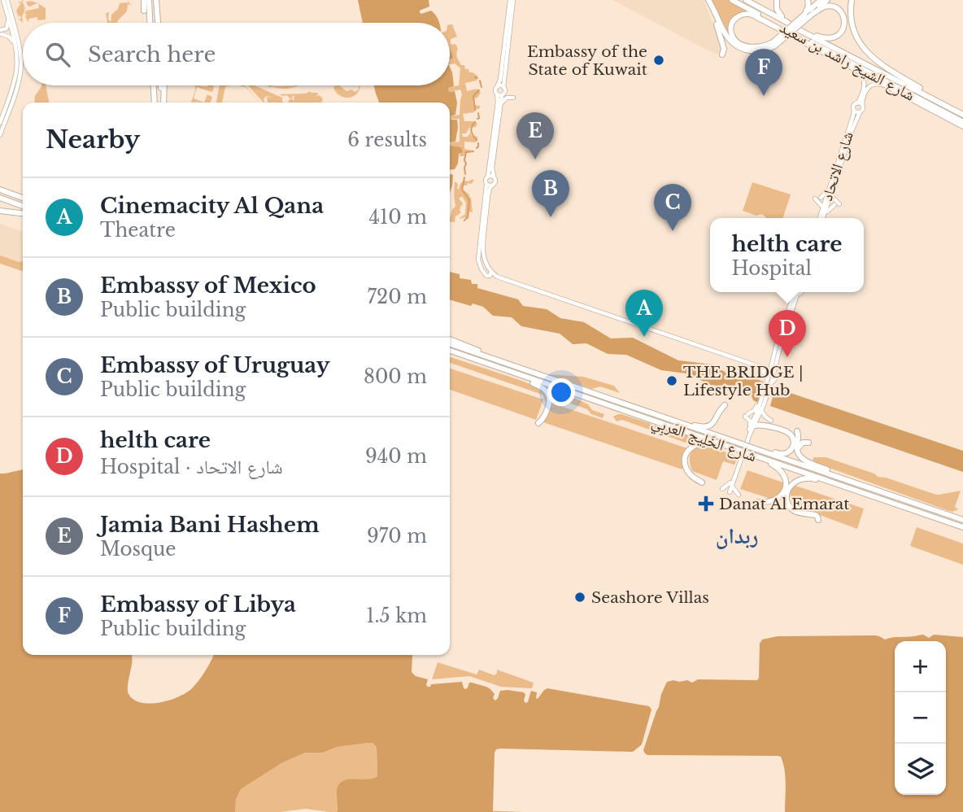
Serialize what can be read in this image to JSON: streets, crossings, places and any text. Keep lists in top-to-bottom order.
{
  "streets": {
    "highway": ["شارع الشيخ راشد بن سعيد", "شارع الخَلِيج العَربِي"],
    "main road": ["شارع الاتحاد"]
  },
  "districts": ["ربدان"],
  "places": {
    "other": ["Embassy of the State of Kuwait", "THE BRIDGE | Lifestyle Hub", "Seashore Villas"],
    "health": ["Danat Al Emarat"]
  },
  "page": {
    "search": "Search here",
    "pins": [
      "F",
      "E",
      "B",
      "C",
      "A",
      "D"
    ],
    "heading": ["Nearby", "6 results"],
    "list": [
      {
        "mark": "A",
        "name": "Cinemacity Al Qana",
        "note": "Theatre",
        "value": "410 m"
      },
      {
        "mark": "B",
        "name": "Embassy of Mexico",
        "note": "Public building",
        "value": "720 m"
      },
      {
        "mark": "C",
        "name": "Embassy of Uruguay",
        "note": "Public building",
        "value": "800 m"
      },
      {
        "mark": "D",
        "name": "helth care",
        "note": "Hospital · شارع الاتحاد",
        "value": "940 m"
      },
      {
        "mark": "E",
        "name": "Jamia Bani Hashem",
        "note": "Mosque",
        "value": "970 m"
      },
      {
        "mark": "F",
        "name": "Embassy of Libya",
        "note": "Public building",
        "value": "1.5 km"
      }
    ],
    "popup": ["helth care", "Hospital"],
    "map_buttons": ["+", "−"]
  }
}
